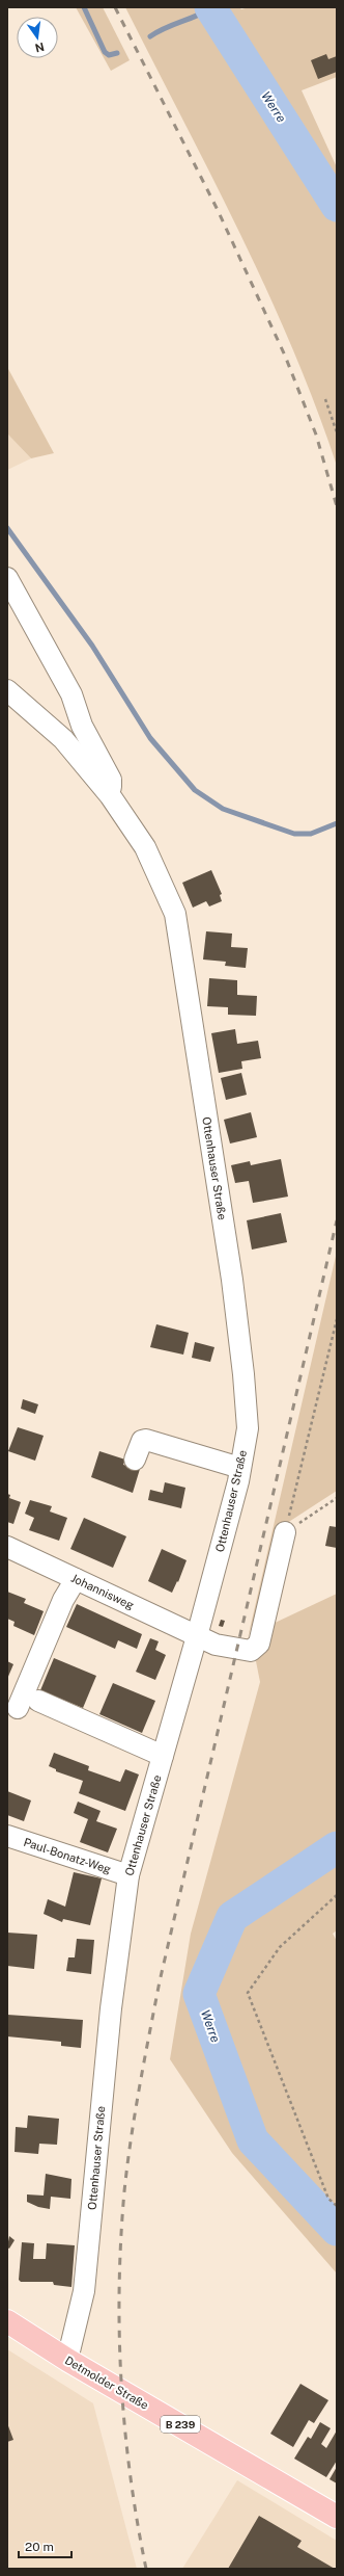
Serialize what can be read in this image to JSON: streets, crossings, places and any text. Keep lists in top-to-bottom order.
{
  "streets": {
    "main road": ["Detmolder Straße", "B 239"],
    "street": ["Ottenhauser Straße", "Johannisweg", "Paul-Bonatz-Weg"]
  },
  "crossings": [
    ["Ottenhauser Straße", "Johannisweg"],
    ["Ottenhauser Straße", "Paul-Bonatz-Weg"],
    ["Ottenhauser Straße", "Detmolder Straße"]
  ],
  "water": ["Werre"],
  "scale_bar": "20 m",
  "north": "bottom"
}
